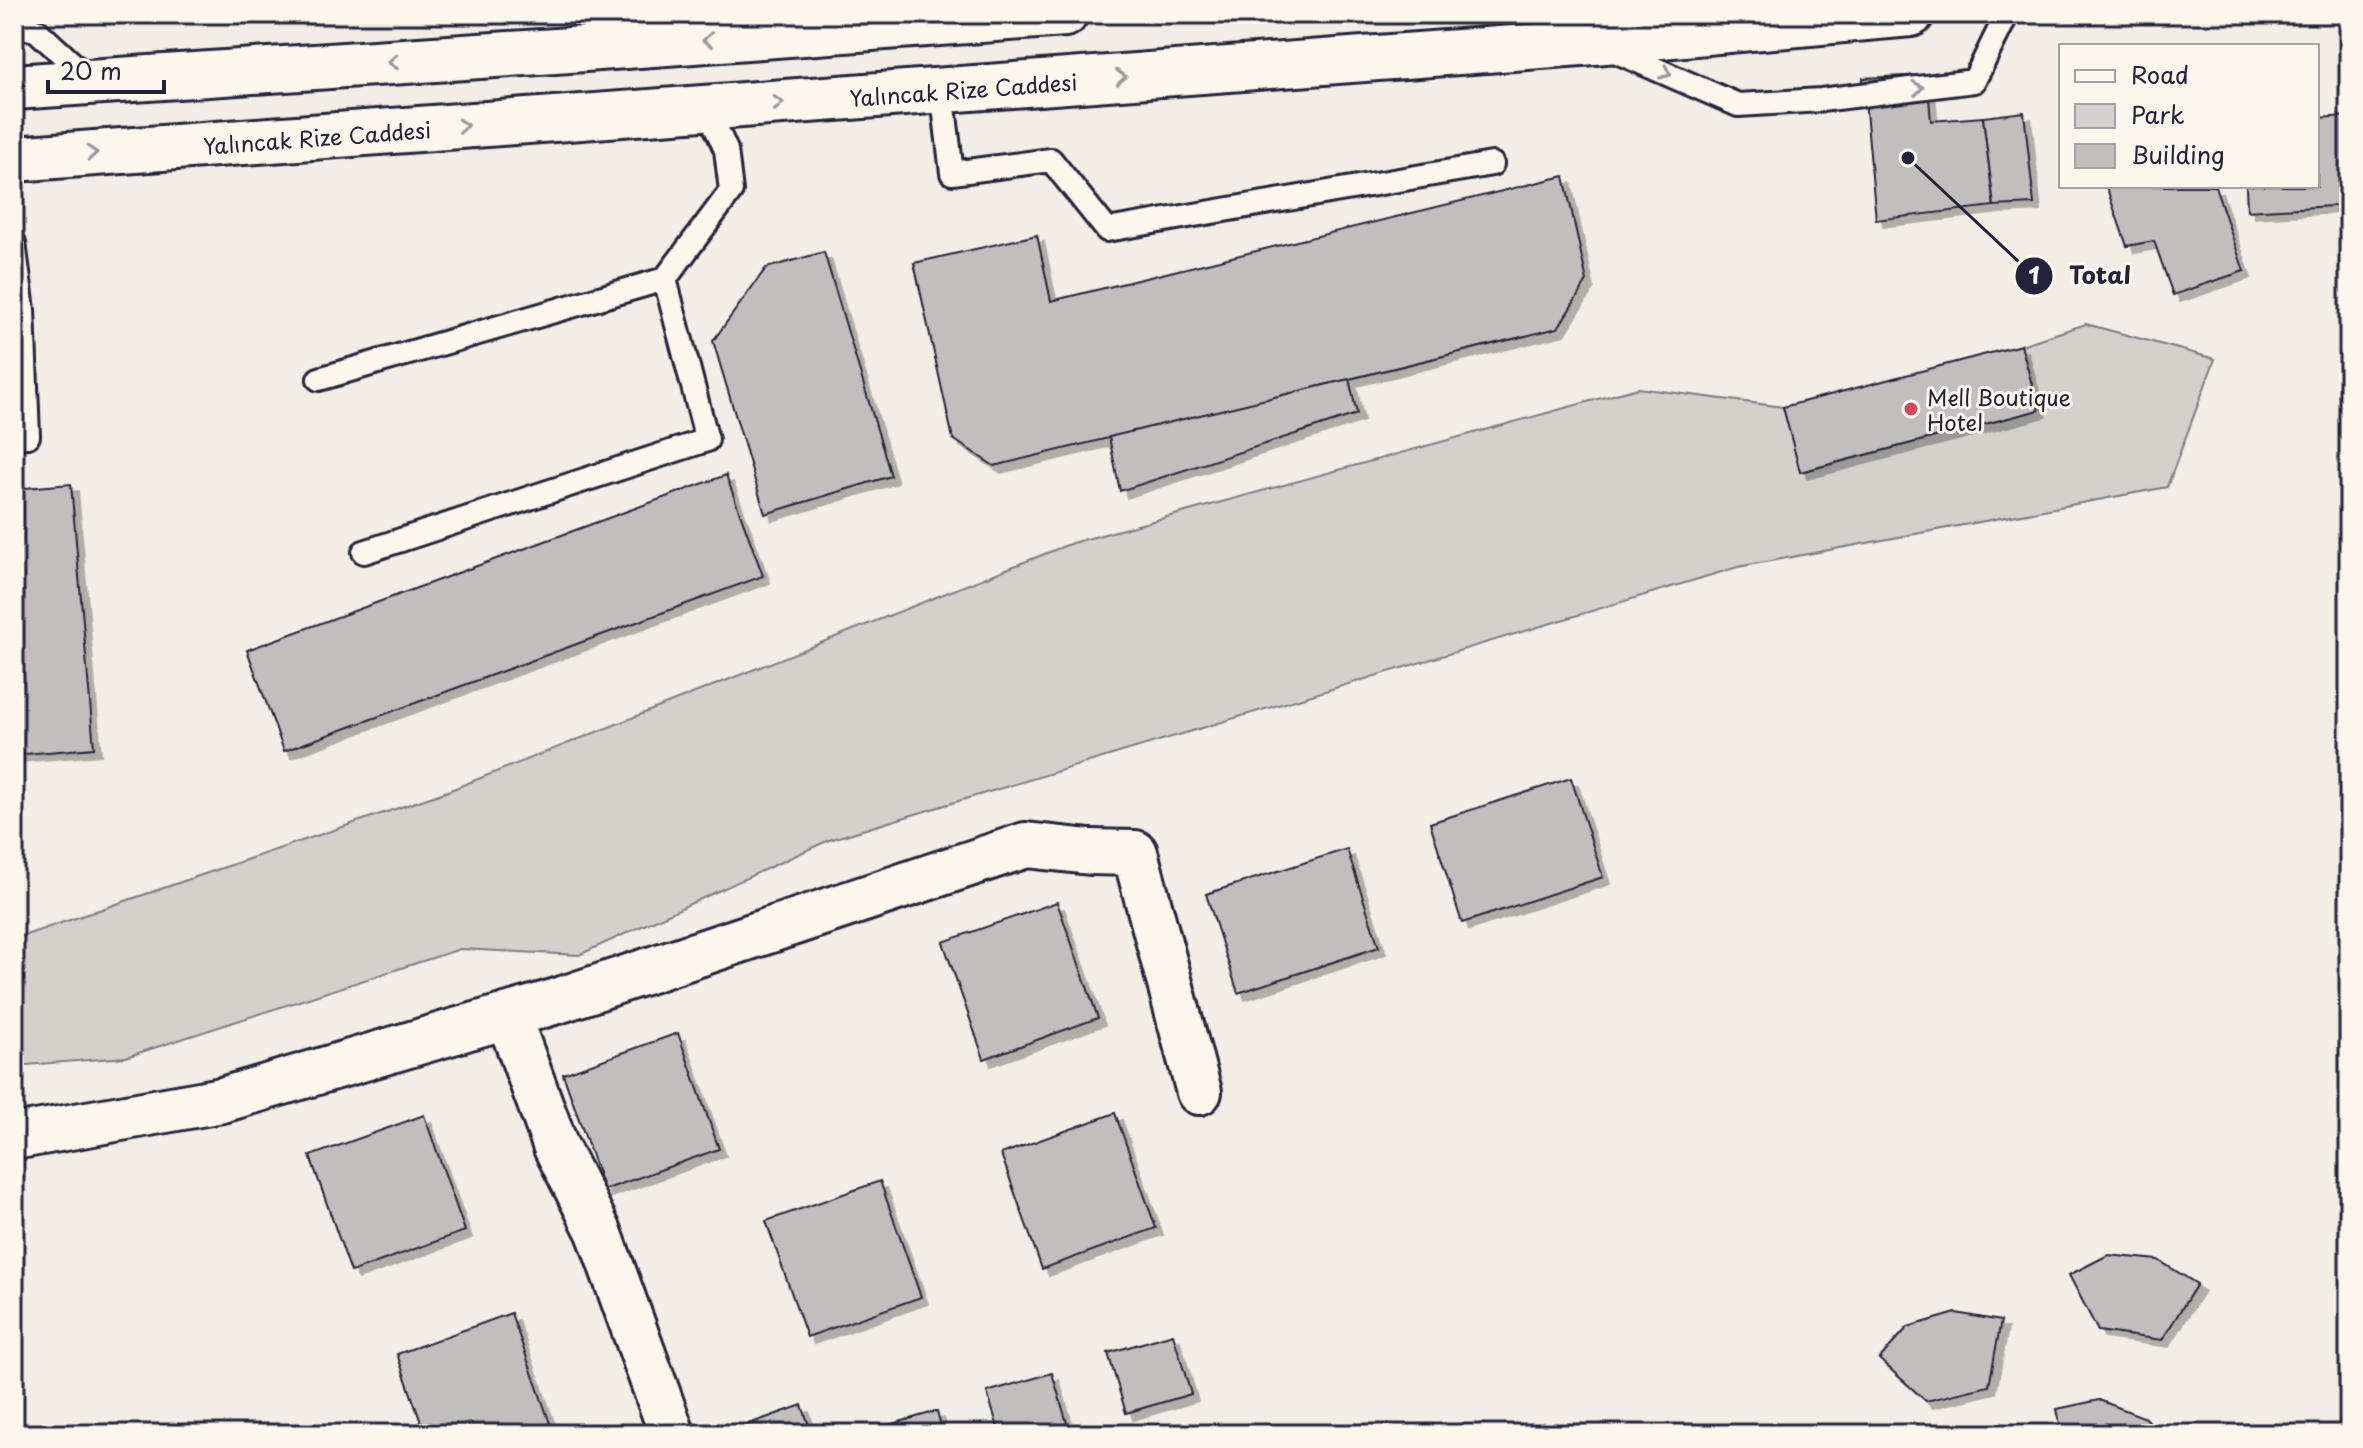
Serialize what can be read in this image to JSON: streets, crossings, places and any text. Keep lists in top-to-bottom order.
{
  "streets": {
    "main road": ["Yalıncak Rize Caddesi"]
  },
  "places": ["Total", "Mell Boutique Hotel"],
  "legend": ["Road", "Park", "Building"],
  "scale_bar": "20 m"
}
